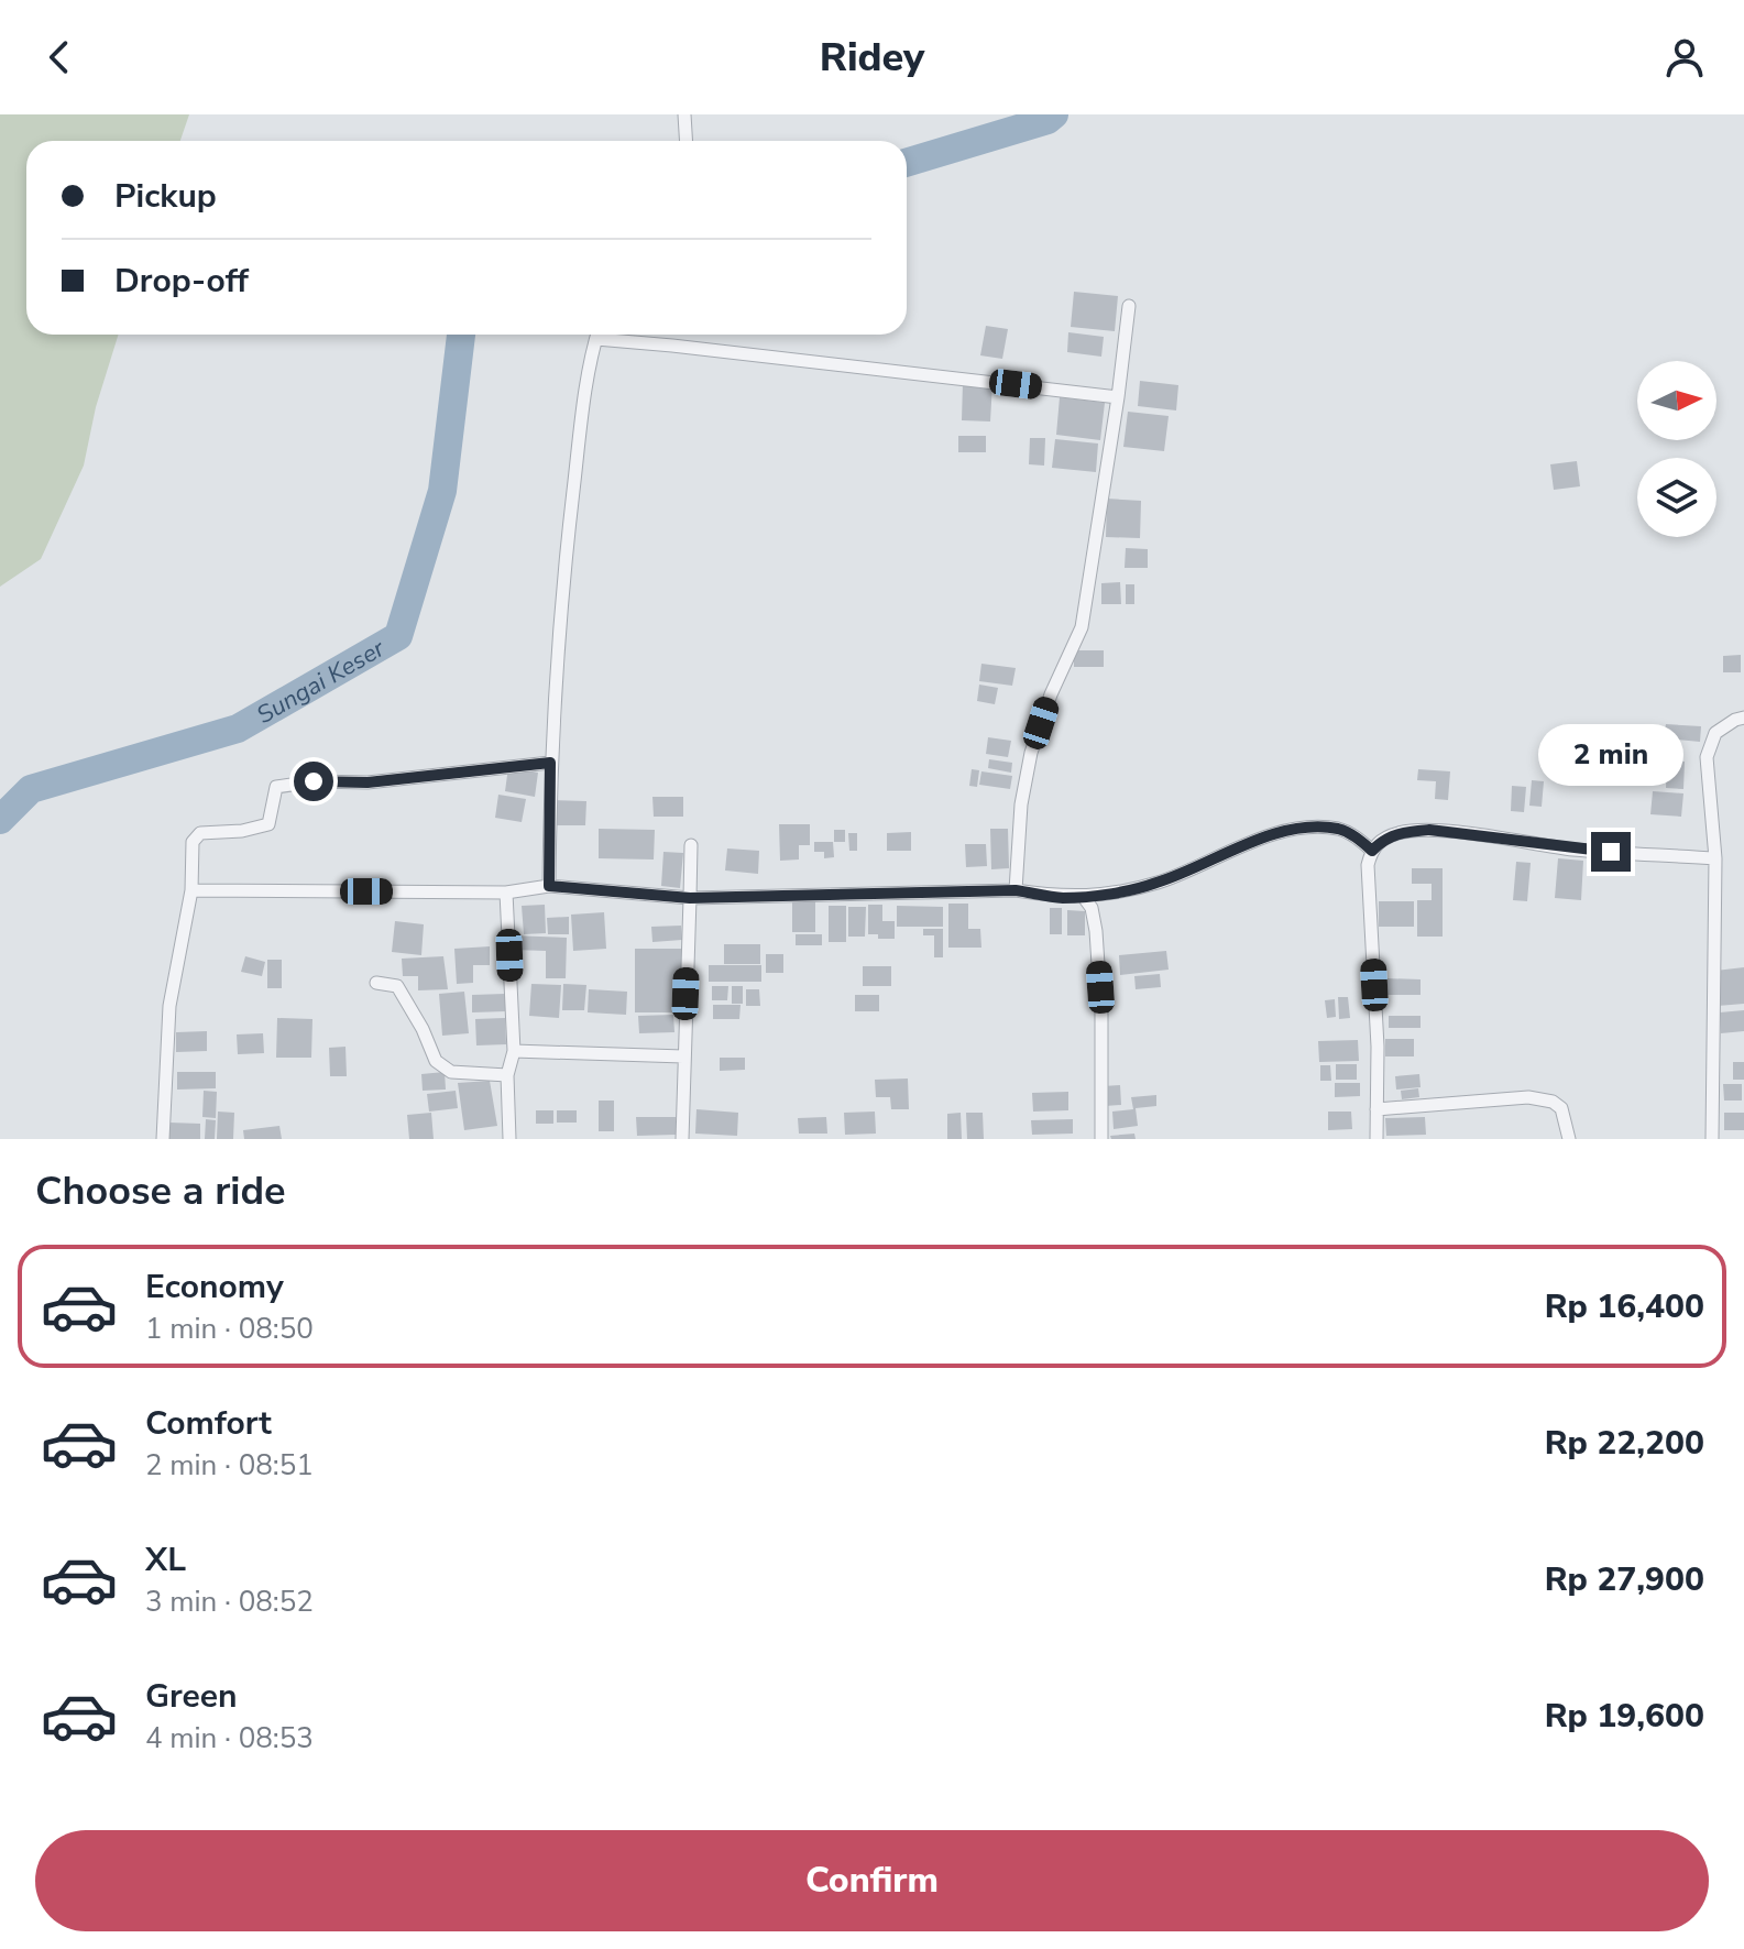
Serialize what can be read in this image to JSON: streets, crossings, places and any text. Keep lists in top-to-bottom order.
{
  "water": ["Sungai Keser"],
  "north": "right",
  "page": {
    "header": "Ridey",
    "banner": ["Pickup", "Drop-off"],
    "bubble": "2 min",
    "heading": "Choose a ride",
    "list": [
      {
        "name": "Economy",
        "note": "1 min · 08:50",
        "value": "Rp 16,400"
      },
      {
        "name": "Comfort",
        "note": "2 min · 08:51",
        "value": "Rp 22,200"
      },
      {
        "name": "XL",
        "note": "3 min · 08:52",
        "value": "Rp 27,900"
      },
      {
        "name": "Green",
        "note": "4 min · 08:53",
        "value": "Rp 19,600"
      }
    ],
    "buttons": "Confirm"
  }
}
